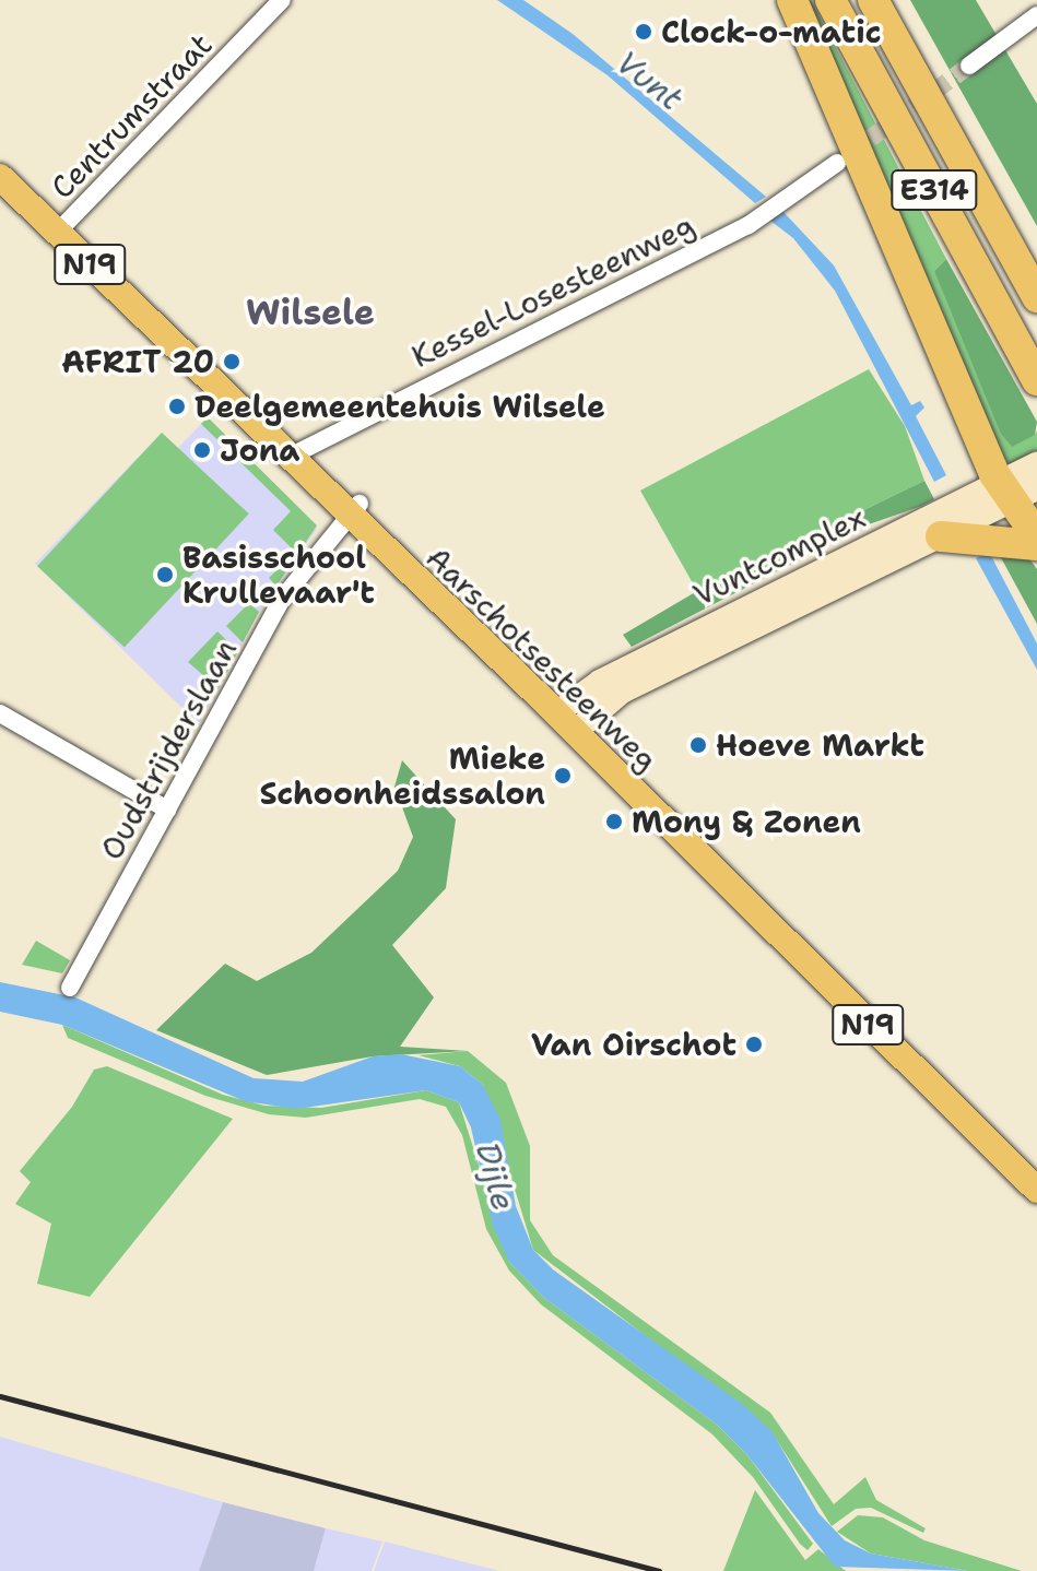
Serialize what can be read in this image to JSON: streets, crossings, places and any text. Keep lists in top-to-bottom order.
{
  "streets": {
    "highway": ["E314"],
    "main road": ["N19", "Vuntcomplex", "Aarschotsesteenweg"],
    "street": ["Centrumstraat", "Kessel-Losesteenweg", "Oudstrijderslaan"]
  },
  "crossings": [
    ["Centrumstraat", "Aarschotsesteenweg"],
    ["Kessel-Losesteenweg", "Aarschotsesteenweg"],
    ["Vuntcomplex", "Aarschotsesteenweg"],
    ["Aarschotsesteenweg", "Oudstrijderslaan"]
  ],
  "districts": ["Wilsele"],
  "water": ["Vunt", "Dijle"],
  "places": [
    "Clock-o-matic",
    "AFRIT 20",
    "Deelgemeentehuis Wilsele",
    "Jona",
    "Basisschool Krullevaar't",
    "Hoeve Markt",
    "Mieke Schoonheidssalon",
    "Mony & Zonen",
    "Van Oirschot"
  ]
}
